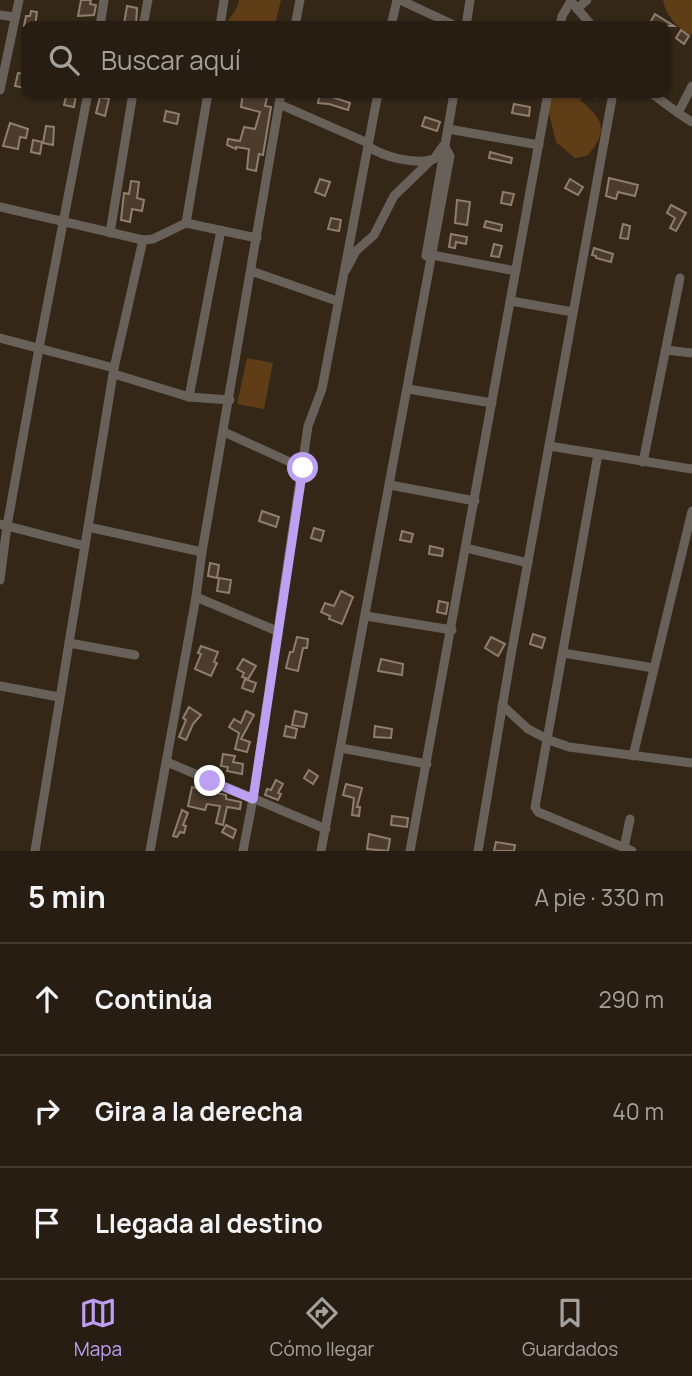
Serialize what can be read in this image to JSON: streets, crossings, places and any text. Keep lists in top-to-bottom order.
{
  "page": {
    "search": "Buscar aquí",
    "heading": ["5 min", "A pie · 330 m"],
    "list": [
      ["Continúa", "290 m"],
      ["Gira a la derecha", "40 m"],
      "Llegada al destino"
    ],
    "nav": ["Mapa", "Cómo llegar", "Guardados"]
  }
}
